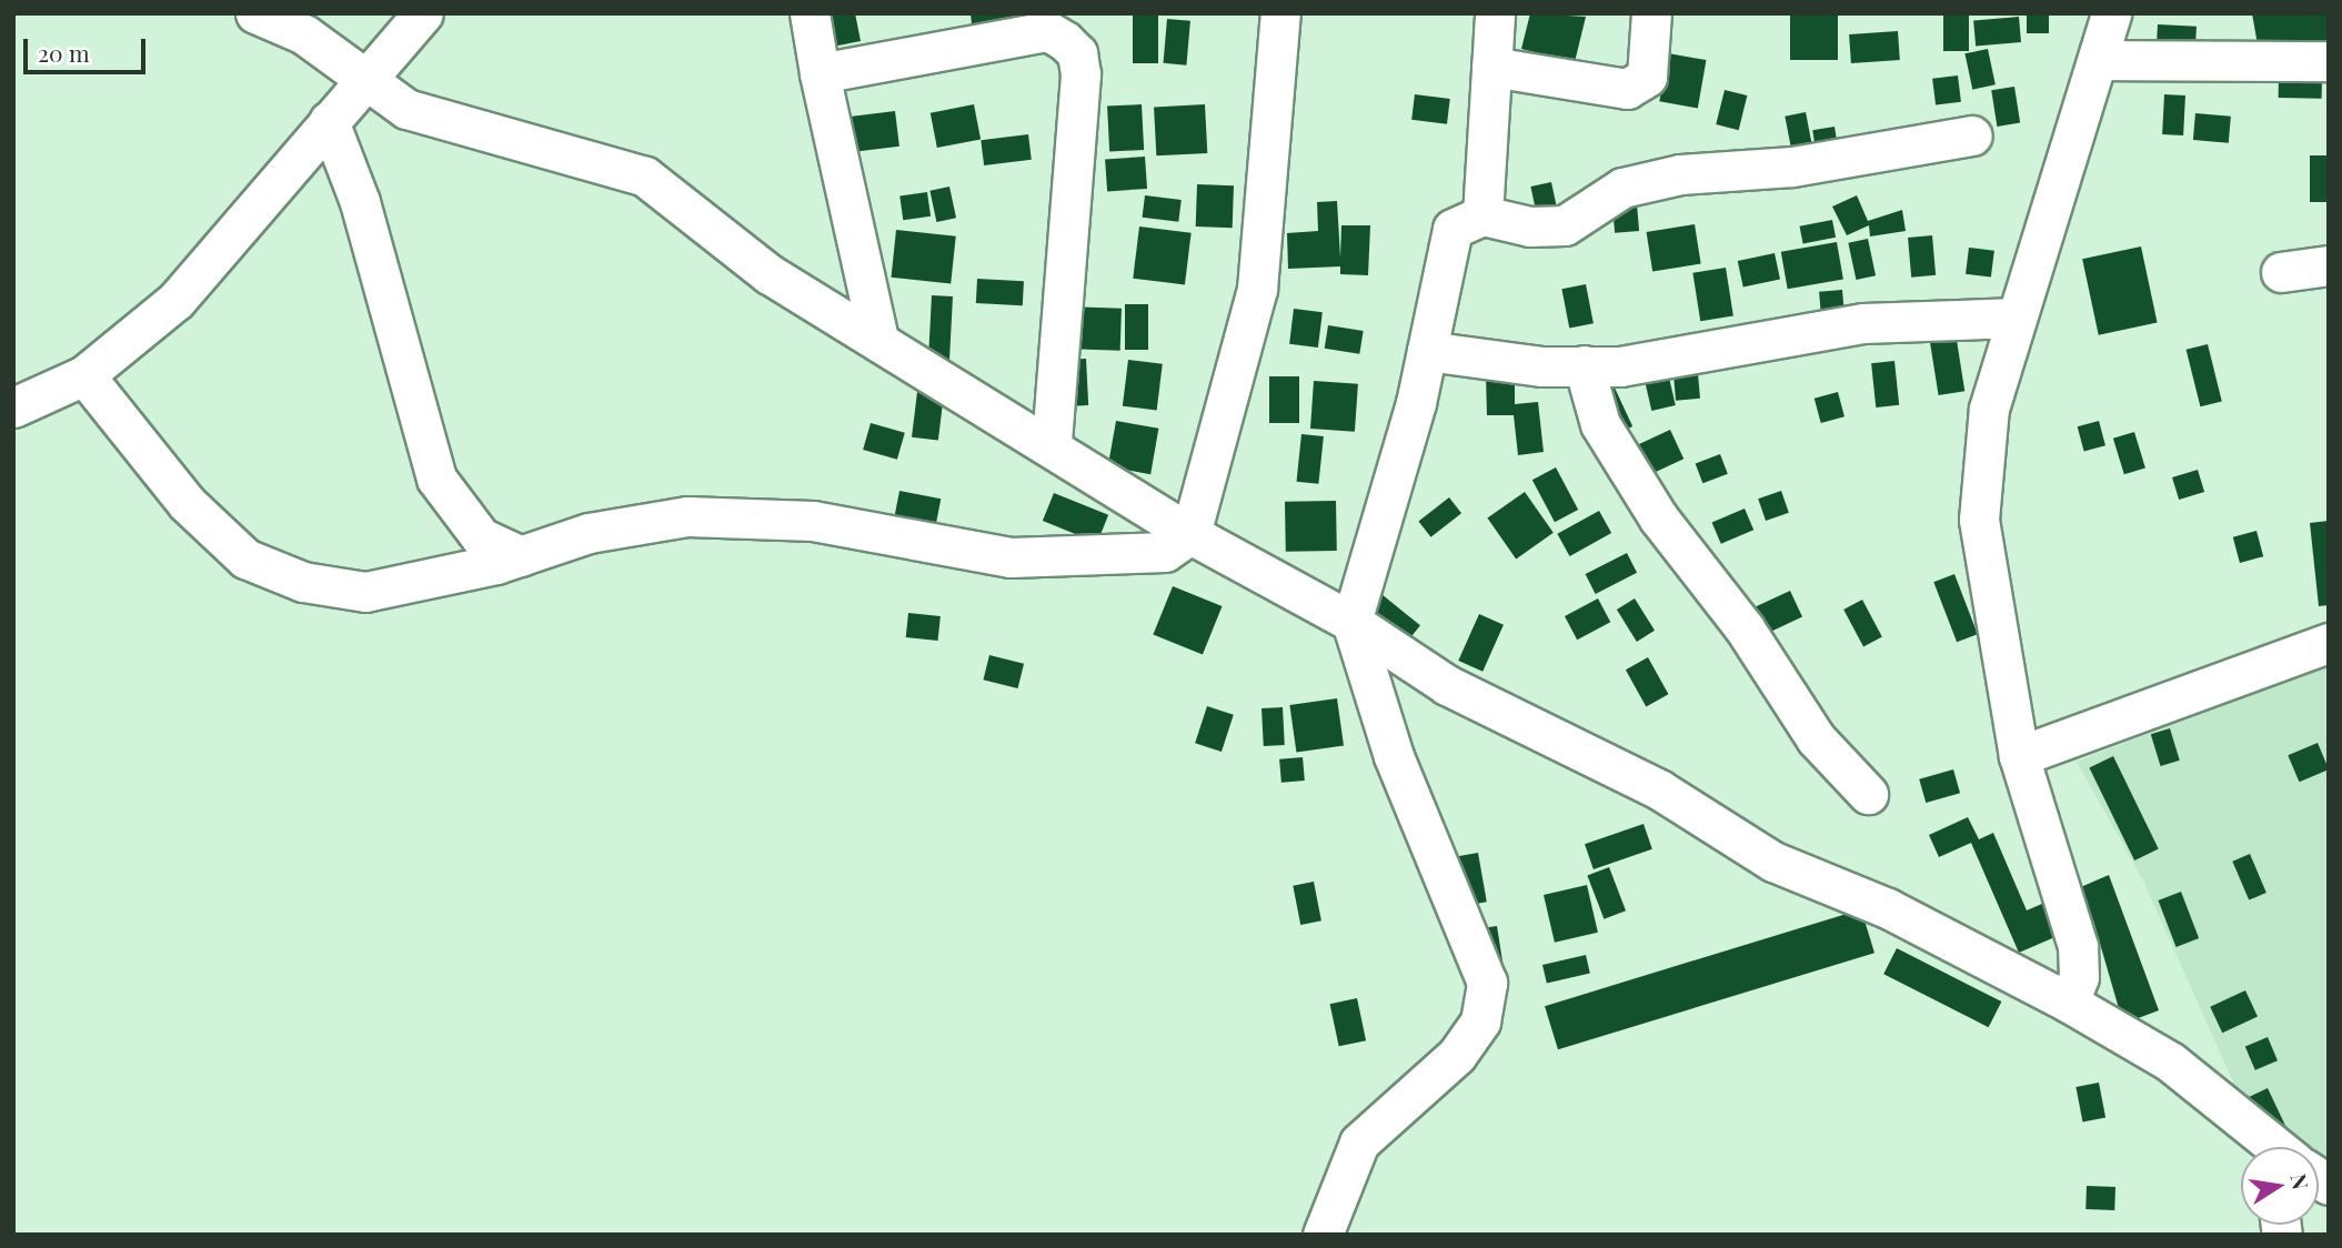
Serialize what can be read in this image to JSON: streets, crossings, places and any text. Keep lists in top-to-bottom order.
{
  "scale_bar": "20 m",
  "north": "right"
}
